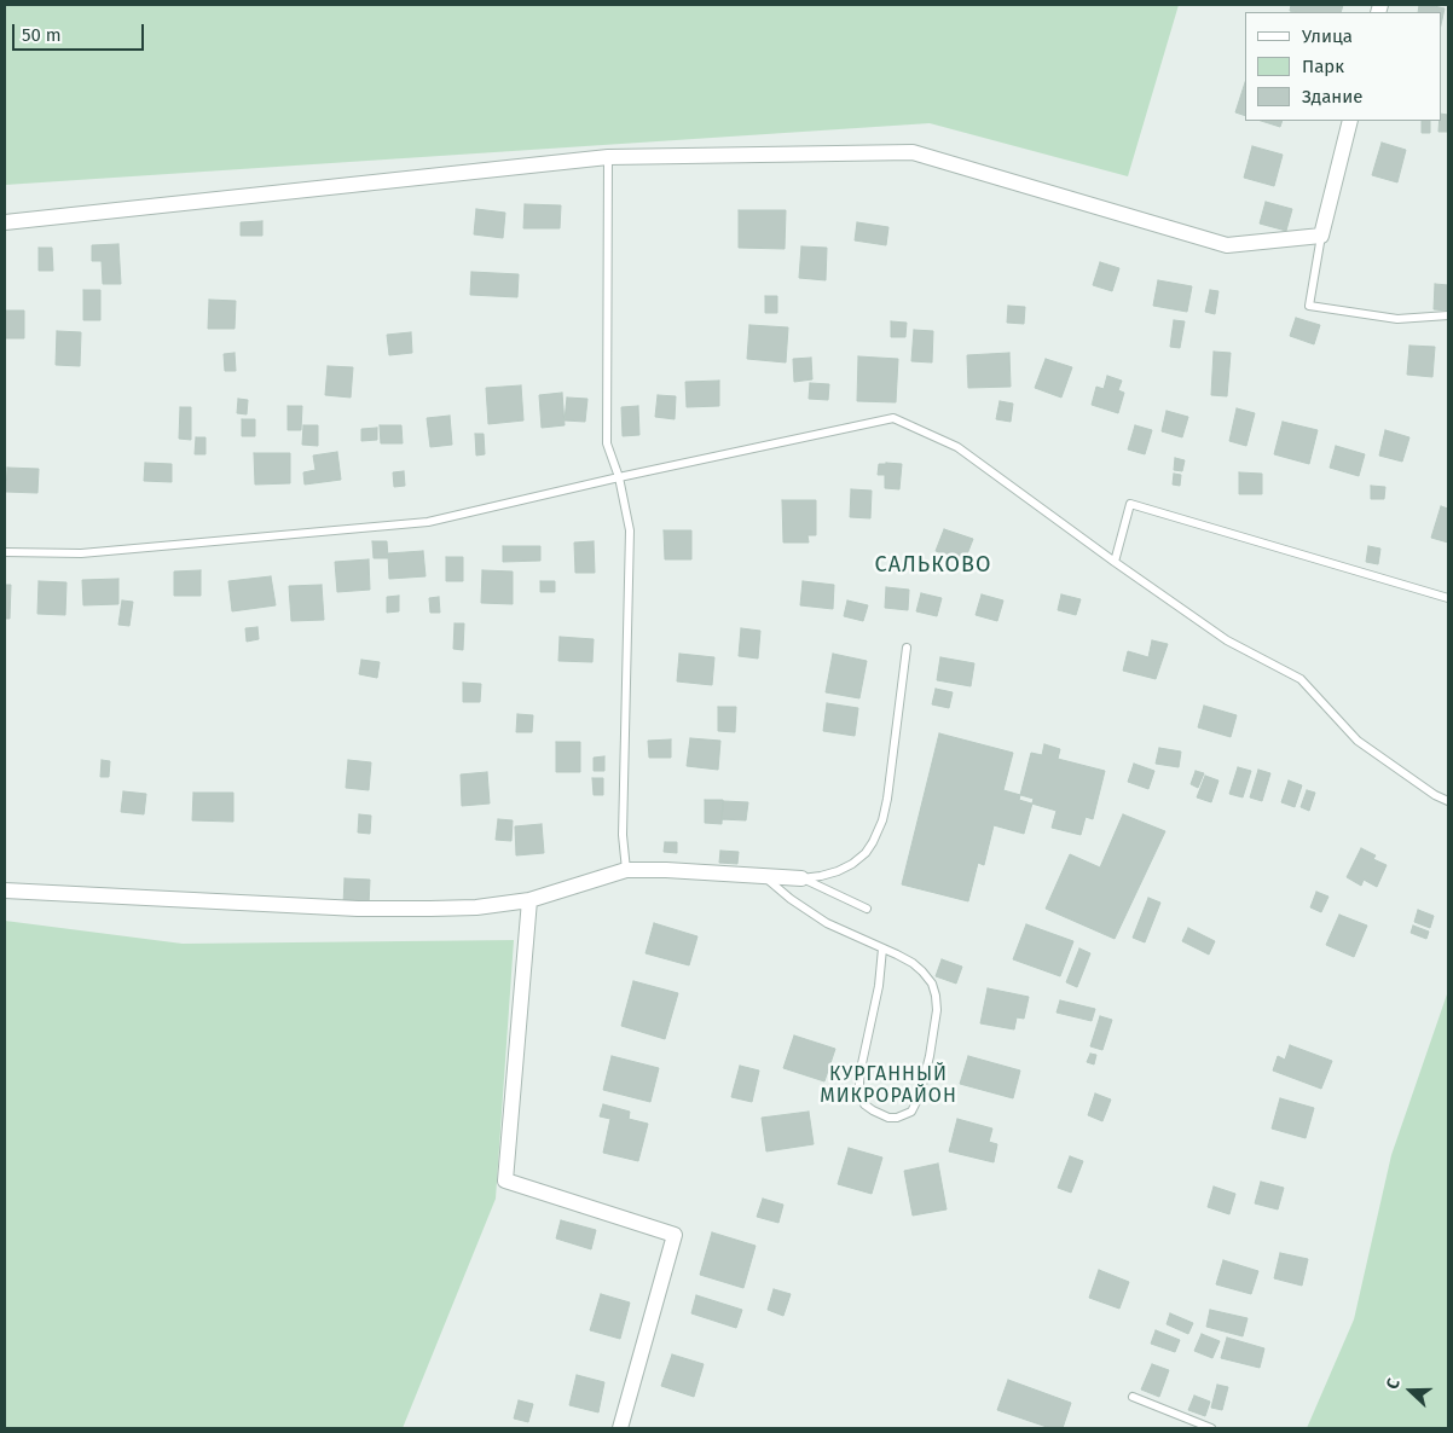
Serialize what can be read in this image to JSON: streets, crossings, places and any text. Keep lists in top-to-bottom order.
{
  "districts": ["САЛЬКОВО", "КУРГАННЫЙ МИКРОРАЙОН"],
  "legend": ["Улица", "Парк", "Здание"],
  "scale_bar": "50 m",
  "north": "left"
}
